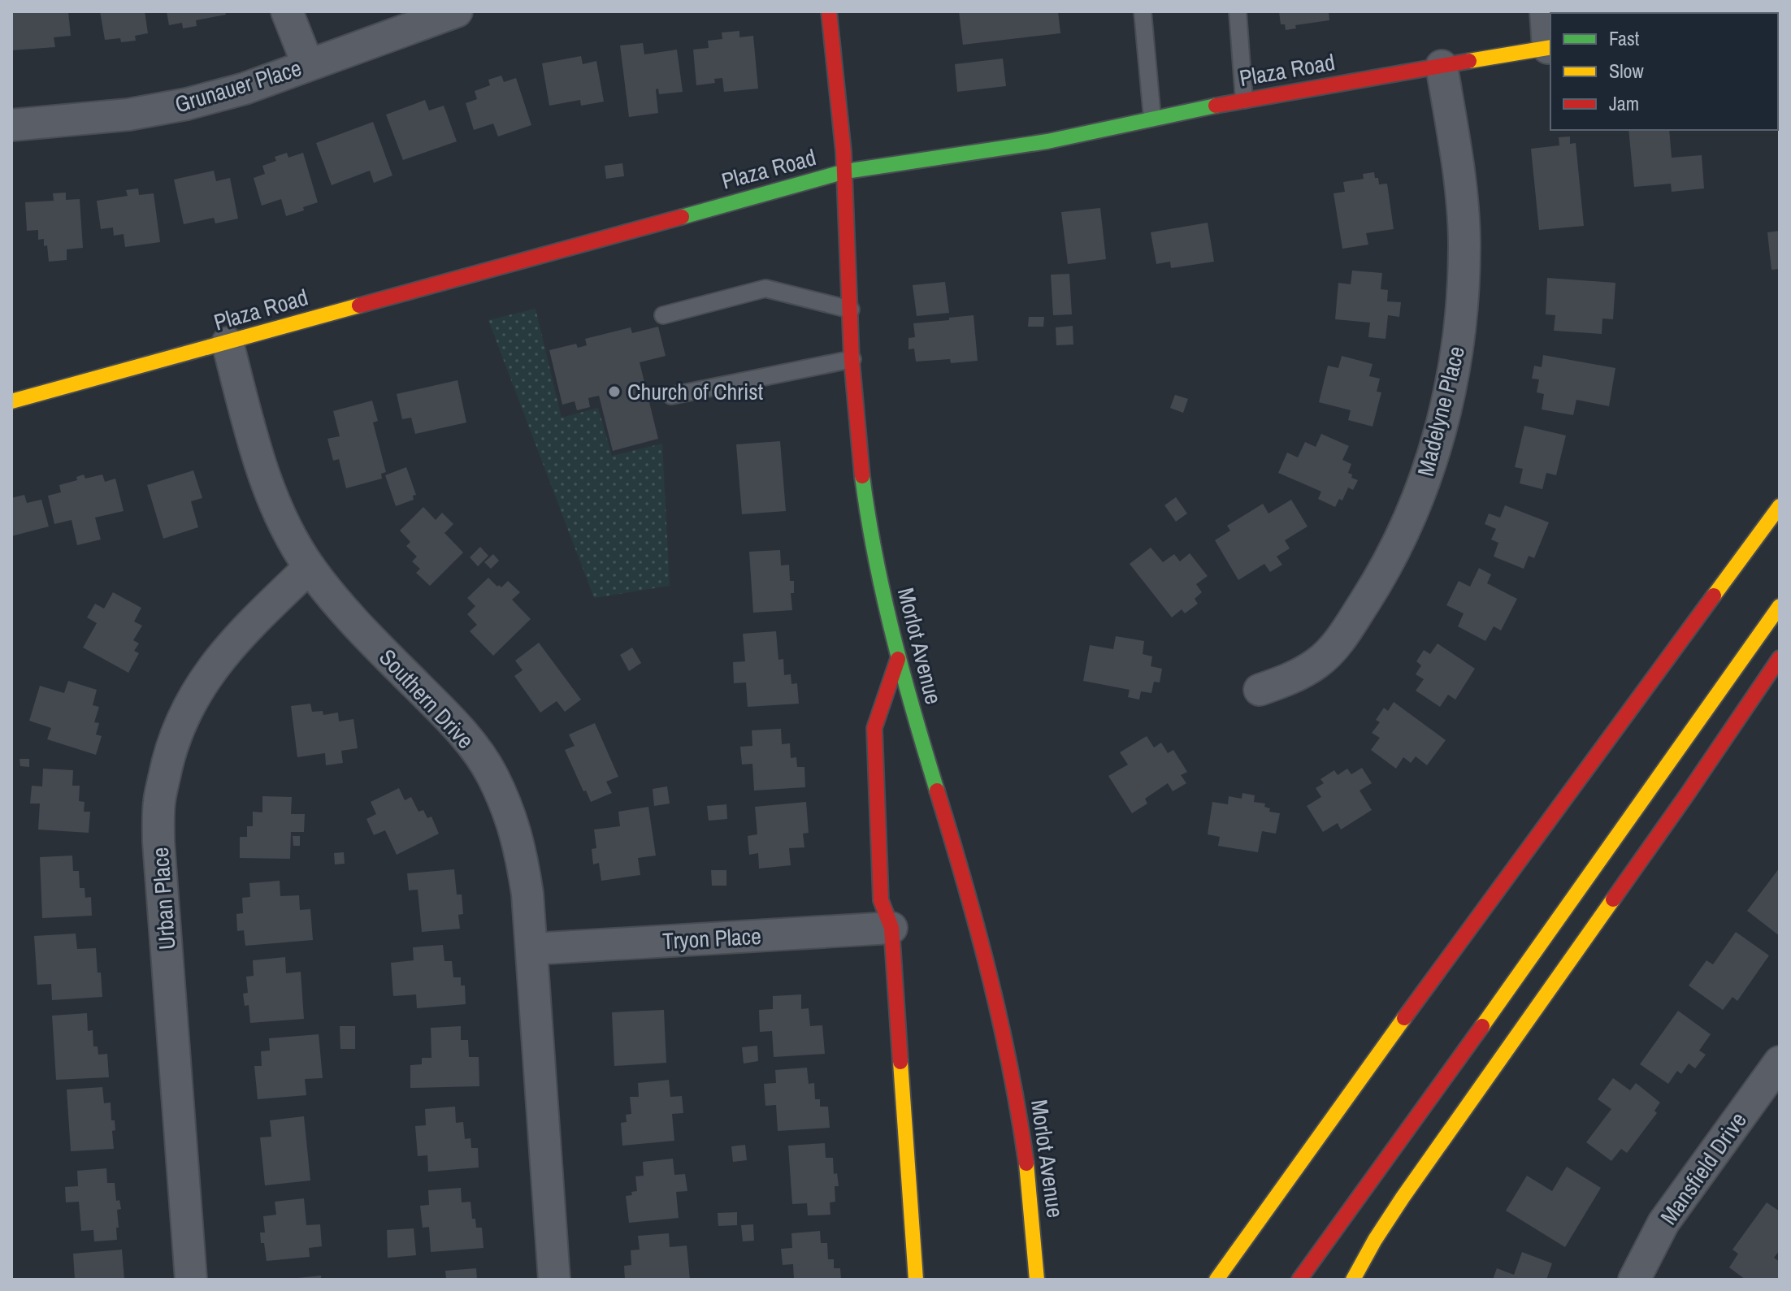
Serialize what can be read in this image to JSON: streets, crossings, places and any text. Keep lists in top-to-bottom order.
{
  "streets": {
    "main road": ["Plaza Road", "Morlot Avenue"],
    "street": [
      "Grunauer Place",
      "Madelyne Place",
      "Southern Drive",
      "Urban Place",
      "Tryon Place",
      "Mansfield Drive"
    ]
  },
  "crossings": [
    ["Plaza Road", "Madelyne Place"],
    ["Plaza Road", "Morlot Avenue"],
    ["Plaza Road", "Southern Drive"],
    ["Southern Drive", "Urban Place"],
    ["Southern Drive", "Tryon Place"]
  ],
  "places": ["Church of Christ"],
  "legend": ["Fast", "Slow", "Jam"]
}
